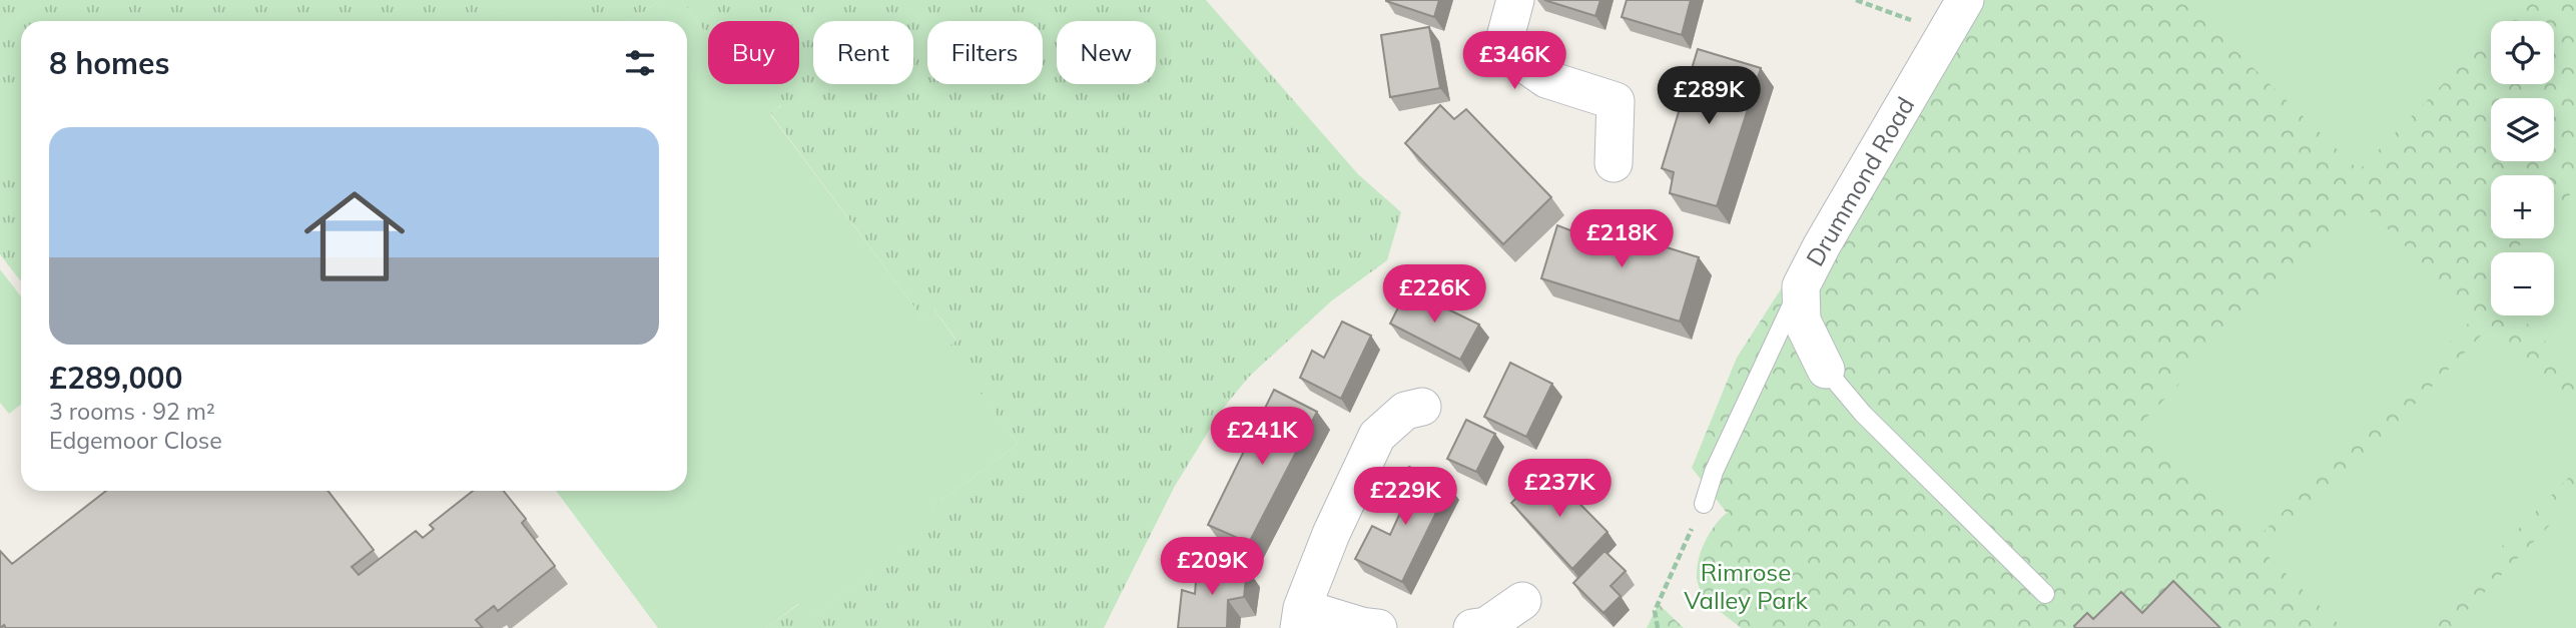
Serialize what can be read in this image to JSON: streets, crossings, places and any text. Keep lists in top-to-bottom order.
{
  "streets": {
    "street": ["Drummond Road"]
  },
  "parks": ["Rimrose Valley Park"],
  "page": {
    "map_buttons": ["+", "−"],
    "chip": [
      "Buy",
      "Rent",
      "Filters",
      "New"
    ],
    "heading": "8 homes",
    "price": [
      "£346K",
      "£289K",
      "£218K",
      "£226K",
      "£241K",
      "£237K",
      "£229K",
      "£209K"
    ],
    "list": [
      {
        "name": "£289,000",
        "note": "3 rooms · 92 m² · Edgemoor Close"
      }
    ]
  }
}
